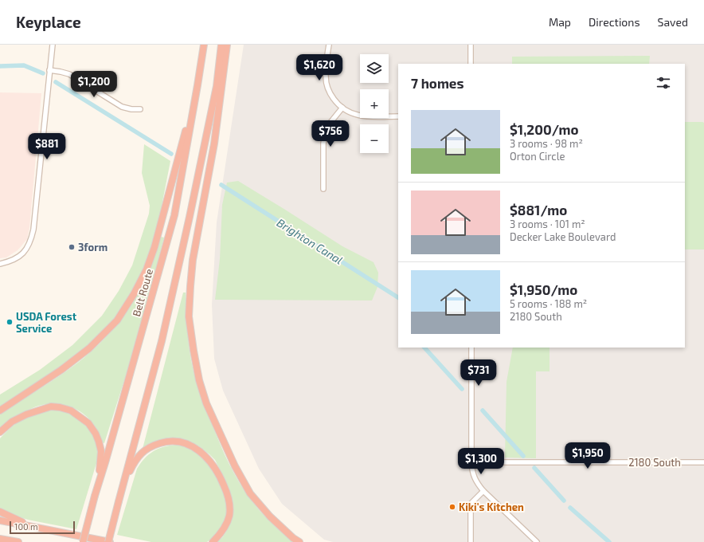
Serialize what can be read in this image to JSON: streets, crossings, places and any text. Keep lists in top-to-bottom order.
{
  "streets": {
    "highway": ["Belt Route"],
    "street": ["2180 South"]
  },
  "water": ["Brighton Canal"],
  "places": ["3form", "USDA Forest Service", "Kiki's Kitchen"],
  "scale_bar": "100 m",
  "page": {
    "header": "Keyplace",
    "nav": ["Map", "Directions", "Saved"],
    "map_buttons": ["+", "−"],
    "price": [
      "$1,620",
      "$1,200",
      "$756",
      "$881",
      "$731",
      "$1,950",
      "$1,300"
    ],
    "heading": "7 homes",
    "list": [
      {
        "name": "$1,200/mo",
        "note": "3 rooms · 98 m² · Orton Circle"
      },
      {
        "name": "$881/mo",
        "note": "3 rooms · 101 m² · Decker Lake Boulevard"
      },
      {
        "name": "$1,950/mo",
        "note": "5 rooms · 188 m² · 2180 South"
      }
    ],
    "scale": "100 m"
  }
}
